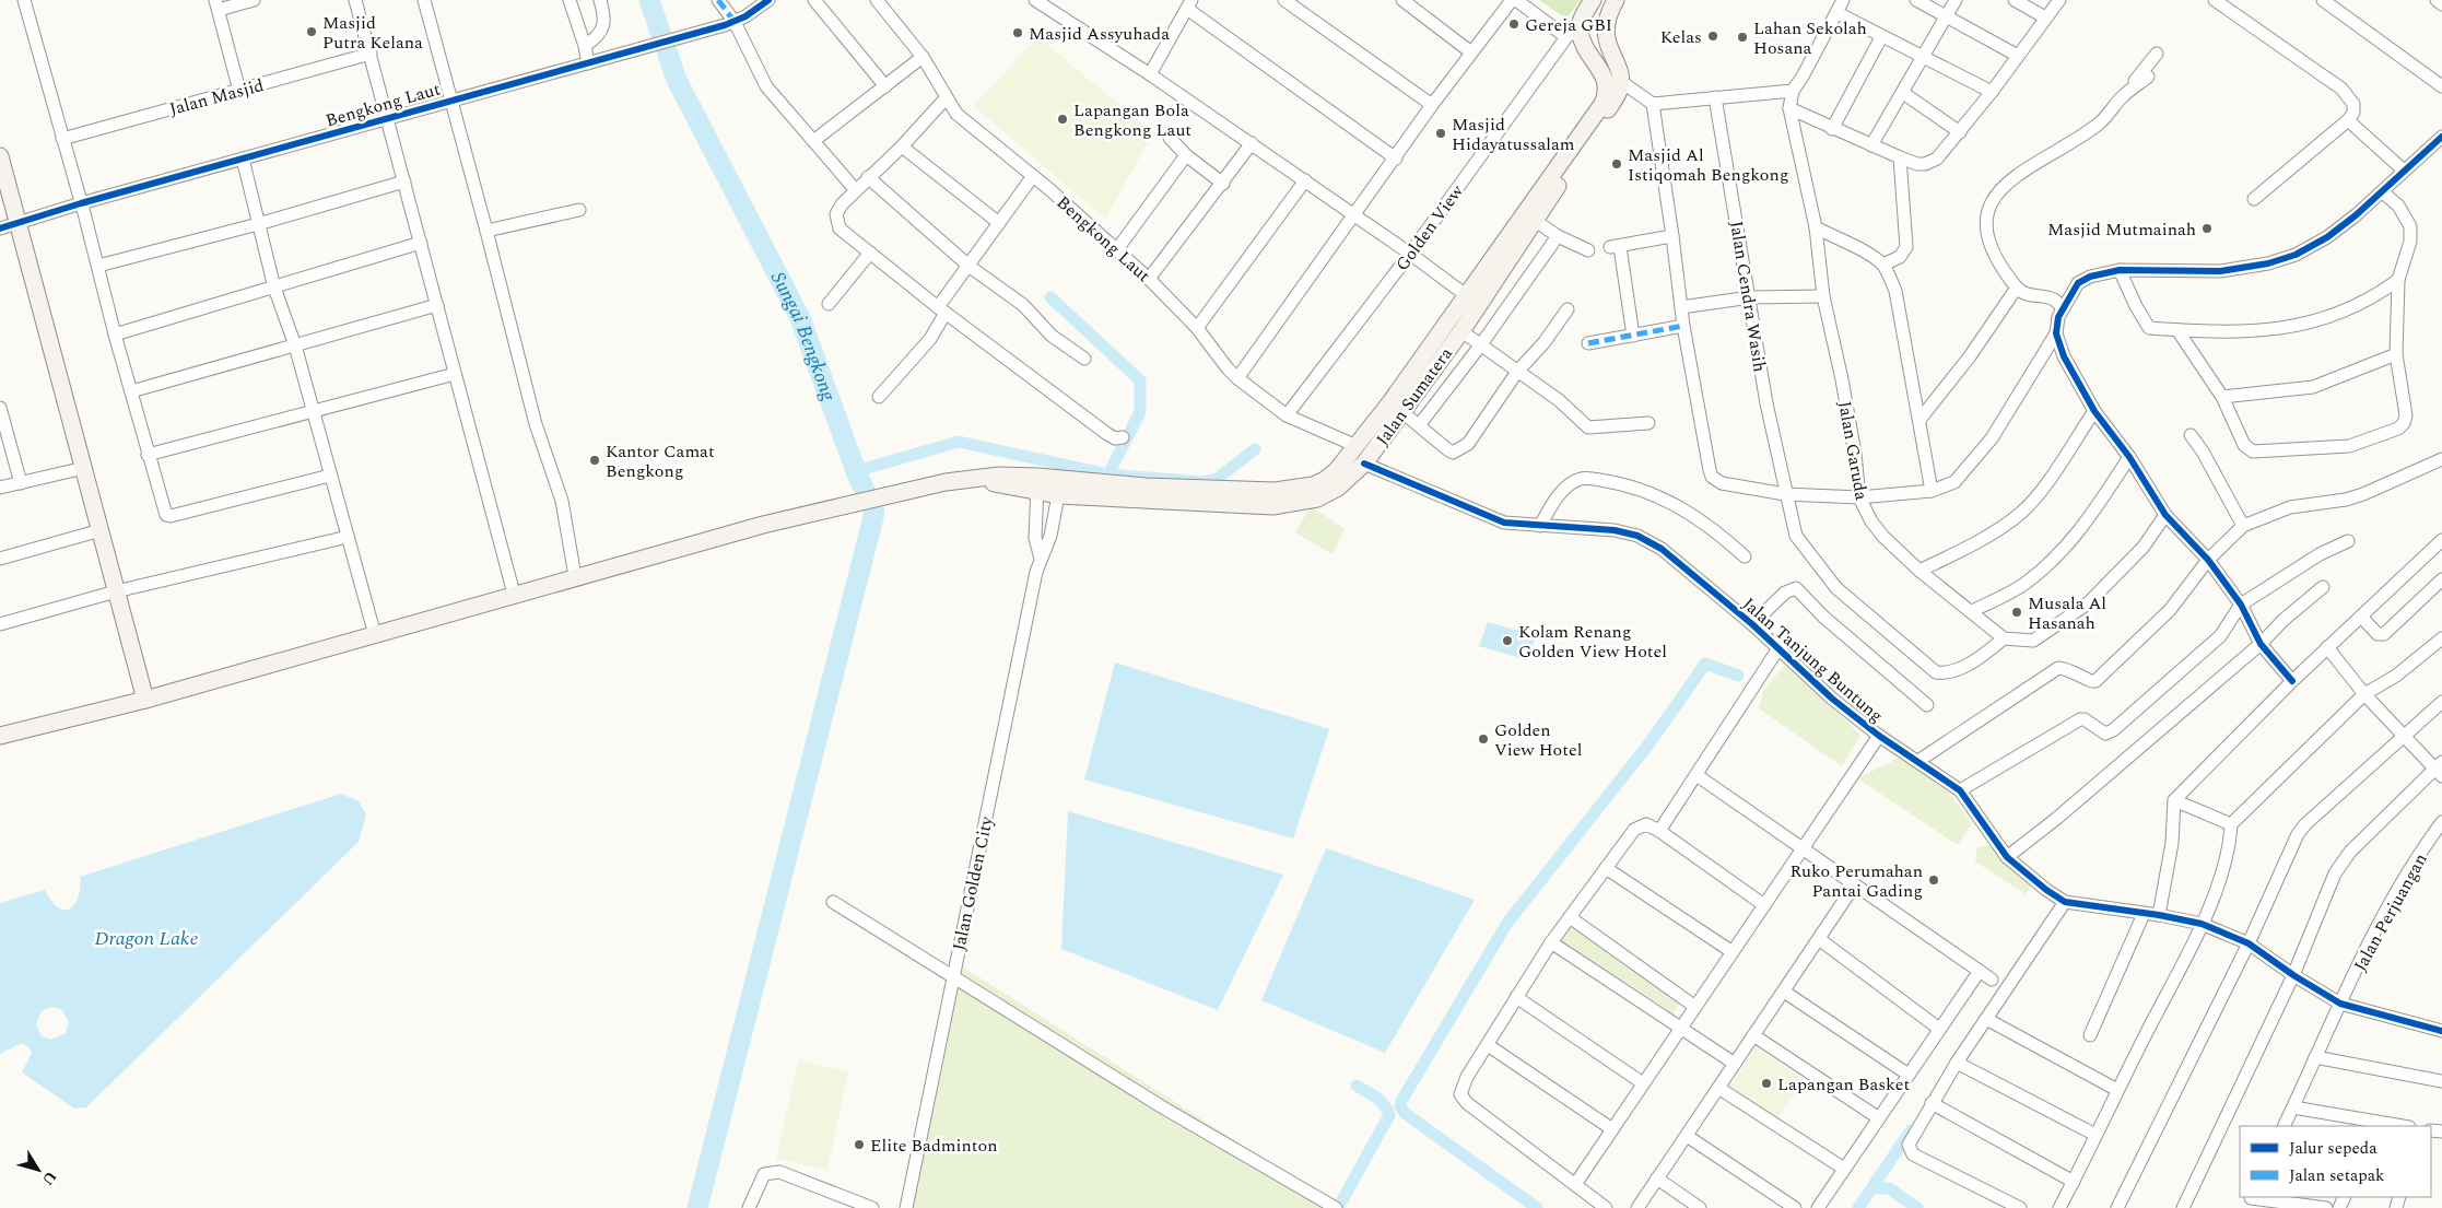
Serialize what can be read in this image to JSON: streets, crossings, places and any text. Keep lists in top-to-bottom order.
{
  "streets": {
    "main road": ["Jalan Sumatera"],
    "street": [
      "Jalan Masjid",
      "Bengkong Laut",
      "Golden View",
      "Jalan Cendra Wasih",
      "Jalan Garuda",
      "Jalan Tanjung Buntung",
      "Jalan Golden City",
      "Jalan Perjuangan"
    ]
  },
  "crossings": [
    ["Bengkong Laut", "Golden View"],
    ["Bengkong Laut", "Jalan Sumatera"],
    ["Golden View", "Jalan Sumatera"],
    ["Jalan Cendra Wasih", "Jalan Garuda"],
    ["Jalan Sumatera", "Jalan Tanjung Buntung"],
    ["Jalan Sumatera", "Jalan Golden City"],
    ["Jalan Tanjung Buntung", "Jalan Perjuangan"]
  ],
  "water": ["Sungai Bengkong", "Dragon Lake"],
  "places": [
    "Gereja GBI",
    "Masjid Putra Kelana",
    "Masjid Assyuhada",
    "Kelas",
    "Lahan Sekolah Hosana",
    "Lapangan Bola Bengkong Laut",
    "Masjid Hidayatussalam",
    "Masjid Al Istiqomah Bengkong",
    "Masjid Mutmainah",
    "Kantor Camat Bengkong",
    "Musala Al Hasanah",
    "Kolam Renang Golden View Hotel",
    "Golden View Hotel",
    "Ruko Perumahan Pantai Gading",
    "Lapangan Basket",
    "Elite Badminton"
  ],
  "legend": ["Jalur sepeda", "Jalan setapak"],
  "north": "bottom right"
}
